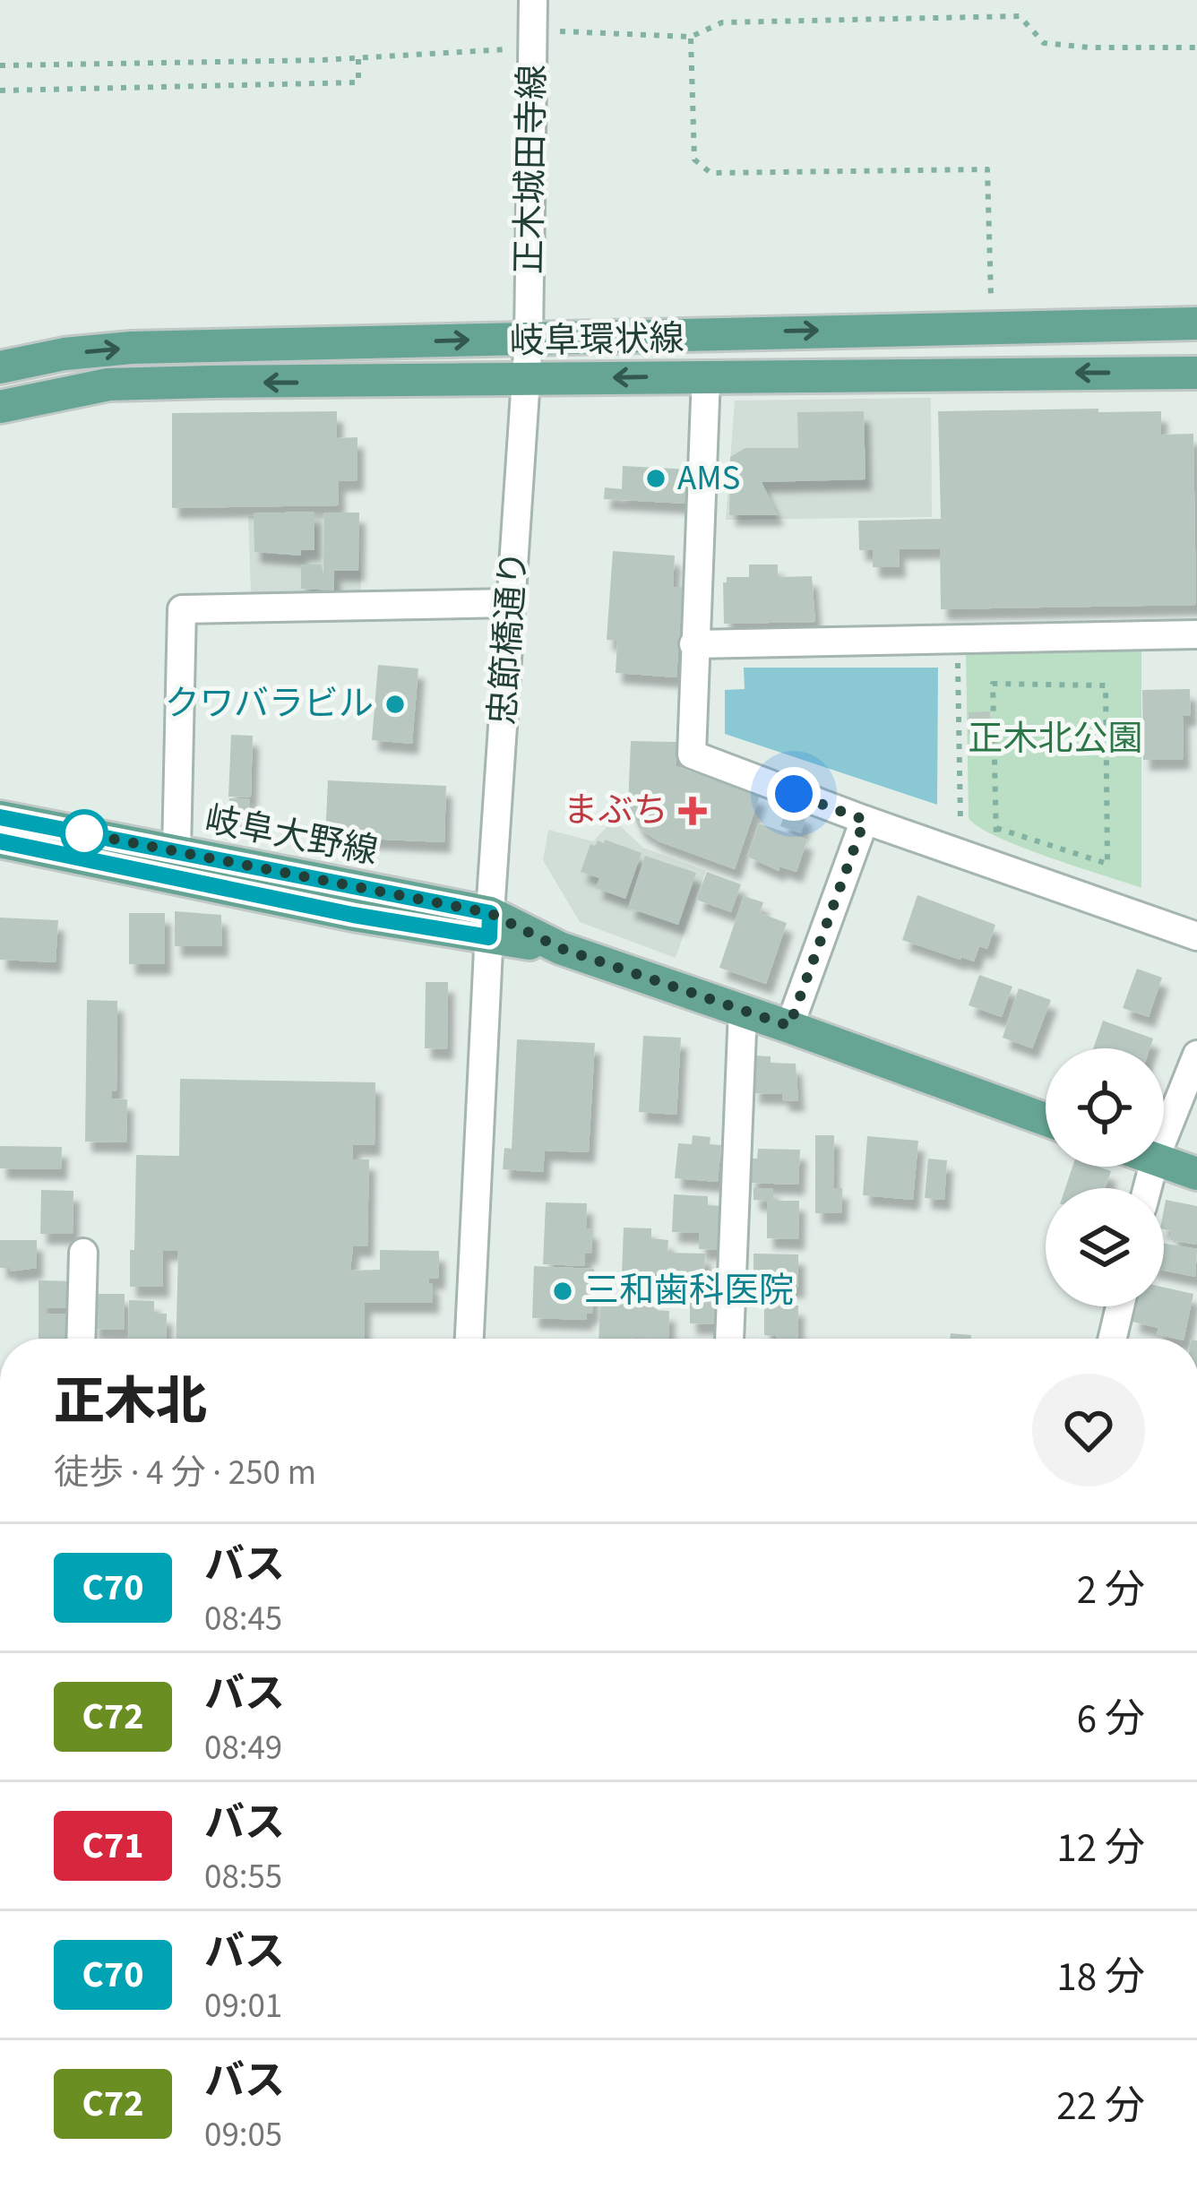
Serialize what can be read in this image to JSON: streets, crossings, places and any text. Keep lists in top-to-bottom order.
{
  "streets": {
    "main road": ["岐阜環状線", "岐阜大野線"],
    "street": ["正木城田寺線", "忠節橋通り"]
  },
  "crossings": [
    ["正木城田寺線", "岐阜環状線"],
    ["正木城田寺線", "忠節橋通り"],
    ["岐阜環状線", "忠節橋通り"],
    ["忠節橋通り", "岐阜大野線"]
  ],
  "parks": ["正木北公園"],
  "places": {
    "other": ["AMS", "クワバラビル", "三和歯科医院"],
    "health": ["まぶち"]
  },
  "lines": ["bus line C70"],
  "page": {
    "heading": ["正木北", "徒歩 · 4 分 · 250 m"],
    "list": [
      {
        "mark": "C70",
        "name": "バス",
        "note": "08:45",
        "value": "2 分"
      },
      {
        "mark": "C72",
        "name": "バス",
        "note": "08:49",
        "value": "6 分"
      },
      {
        "mark": "C71",
        "name": "バス",
        "note": "08:55",
        "value": "12 分"
      },
      {
        "mark": "C70",
        "name": "バス",
        "note": "09:01",
        "value": "18 分"
      },
      {
        "mark": "C72",
        "name": "バス",
        "note": "09:05",
        "value": "22 分"
      }
    ]
  }
}
